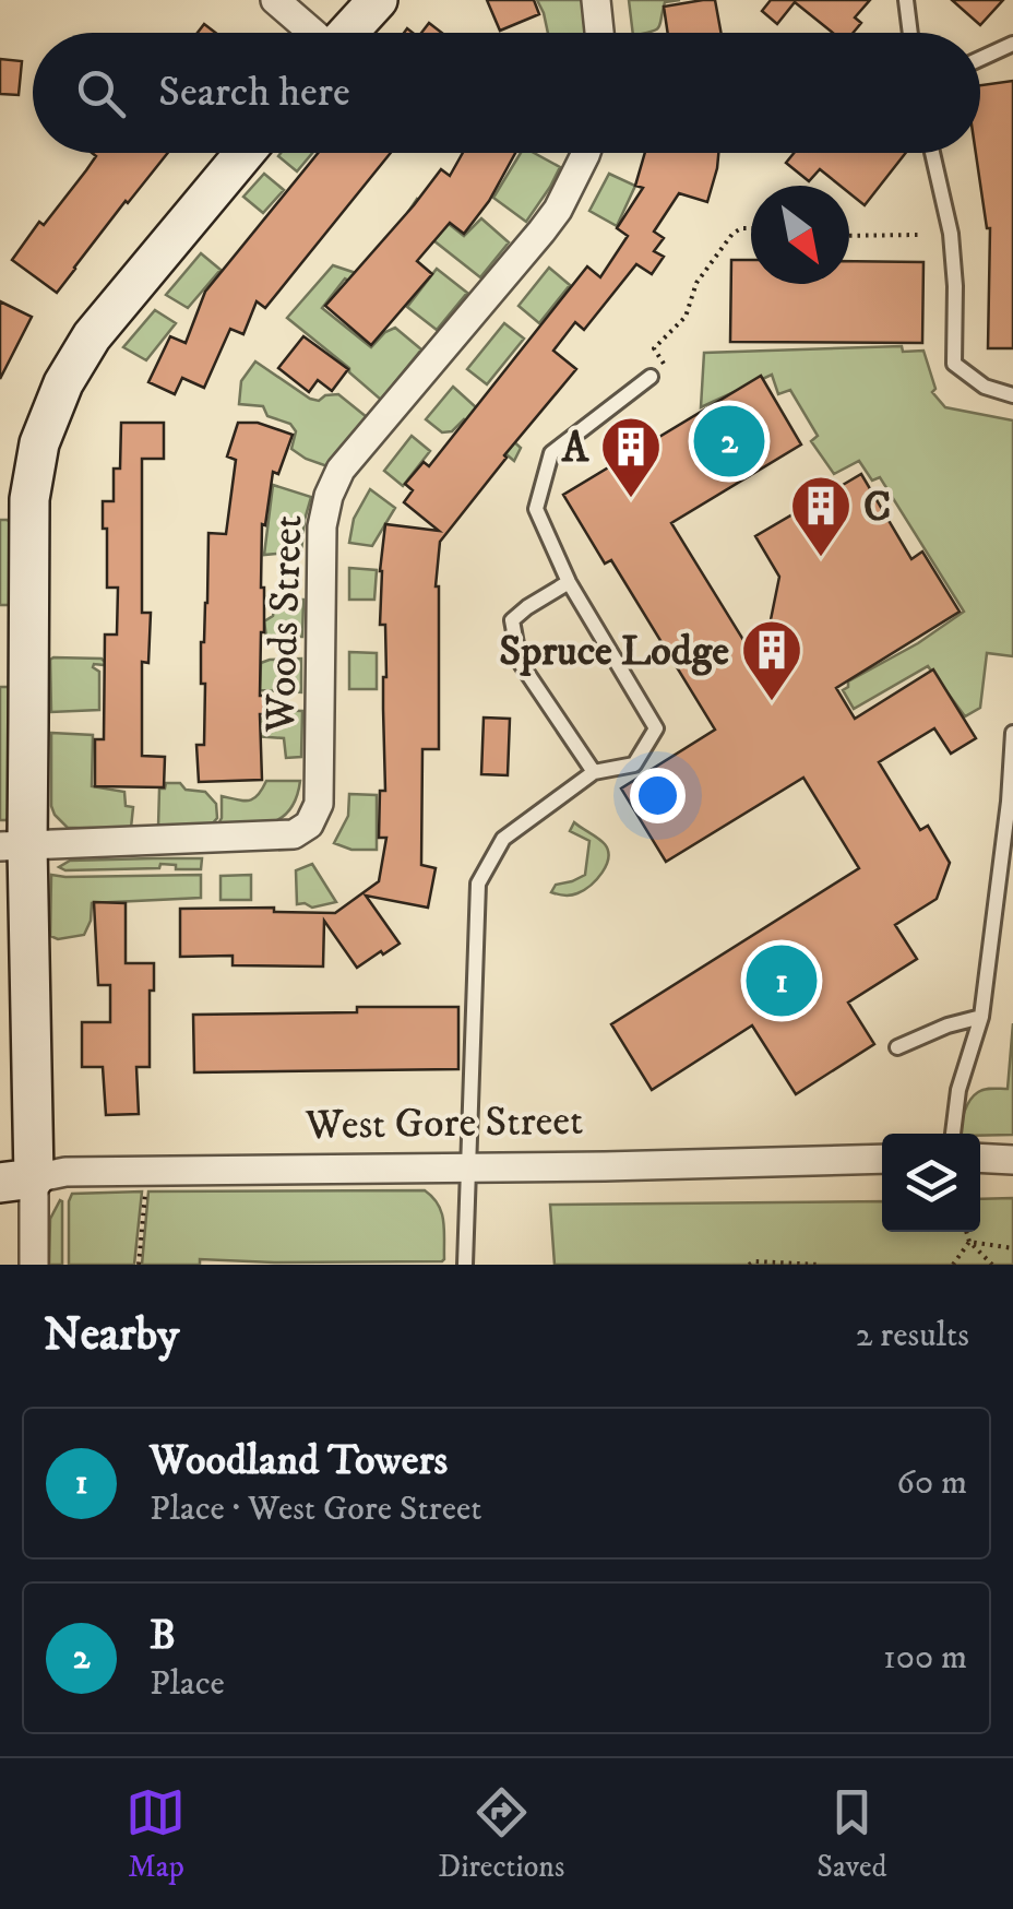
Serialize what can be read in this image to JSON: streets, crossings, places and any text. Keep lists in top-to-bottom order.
{
  "streets": {
    "street": ["Woods Street", "West Gore Street"]
  },
  "places": {
    "building": ["A", "C", "Spruce Lodge"]
  },
  "north": "bottom right",
  "page": {
    "search": "Search here",
    "pins": ["2", "1"],
    "heading": ["Nearby", "2 results"],
    "list": [
      {
        "mark": "1",
        "name": "Woodland Towers",
        "note": "Place · West Gore Street",
        "value": "60 m"
      },
      {
        "mark": "2",
        "name": "B",
        "note": "Place",
        "value": "100 m"
      }
    ],
    "nav": ["Map", "Directions", "Saved"]
  }
}
